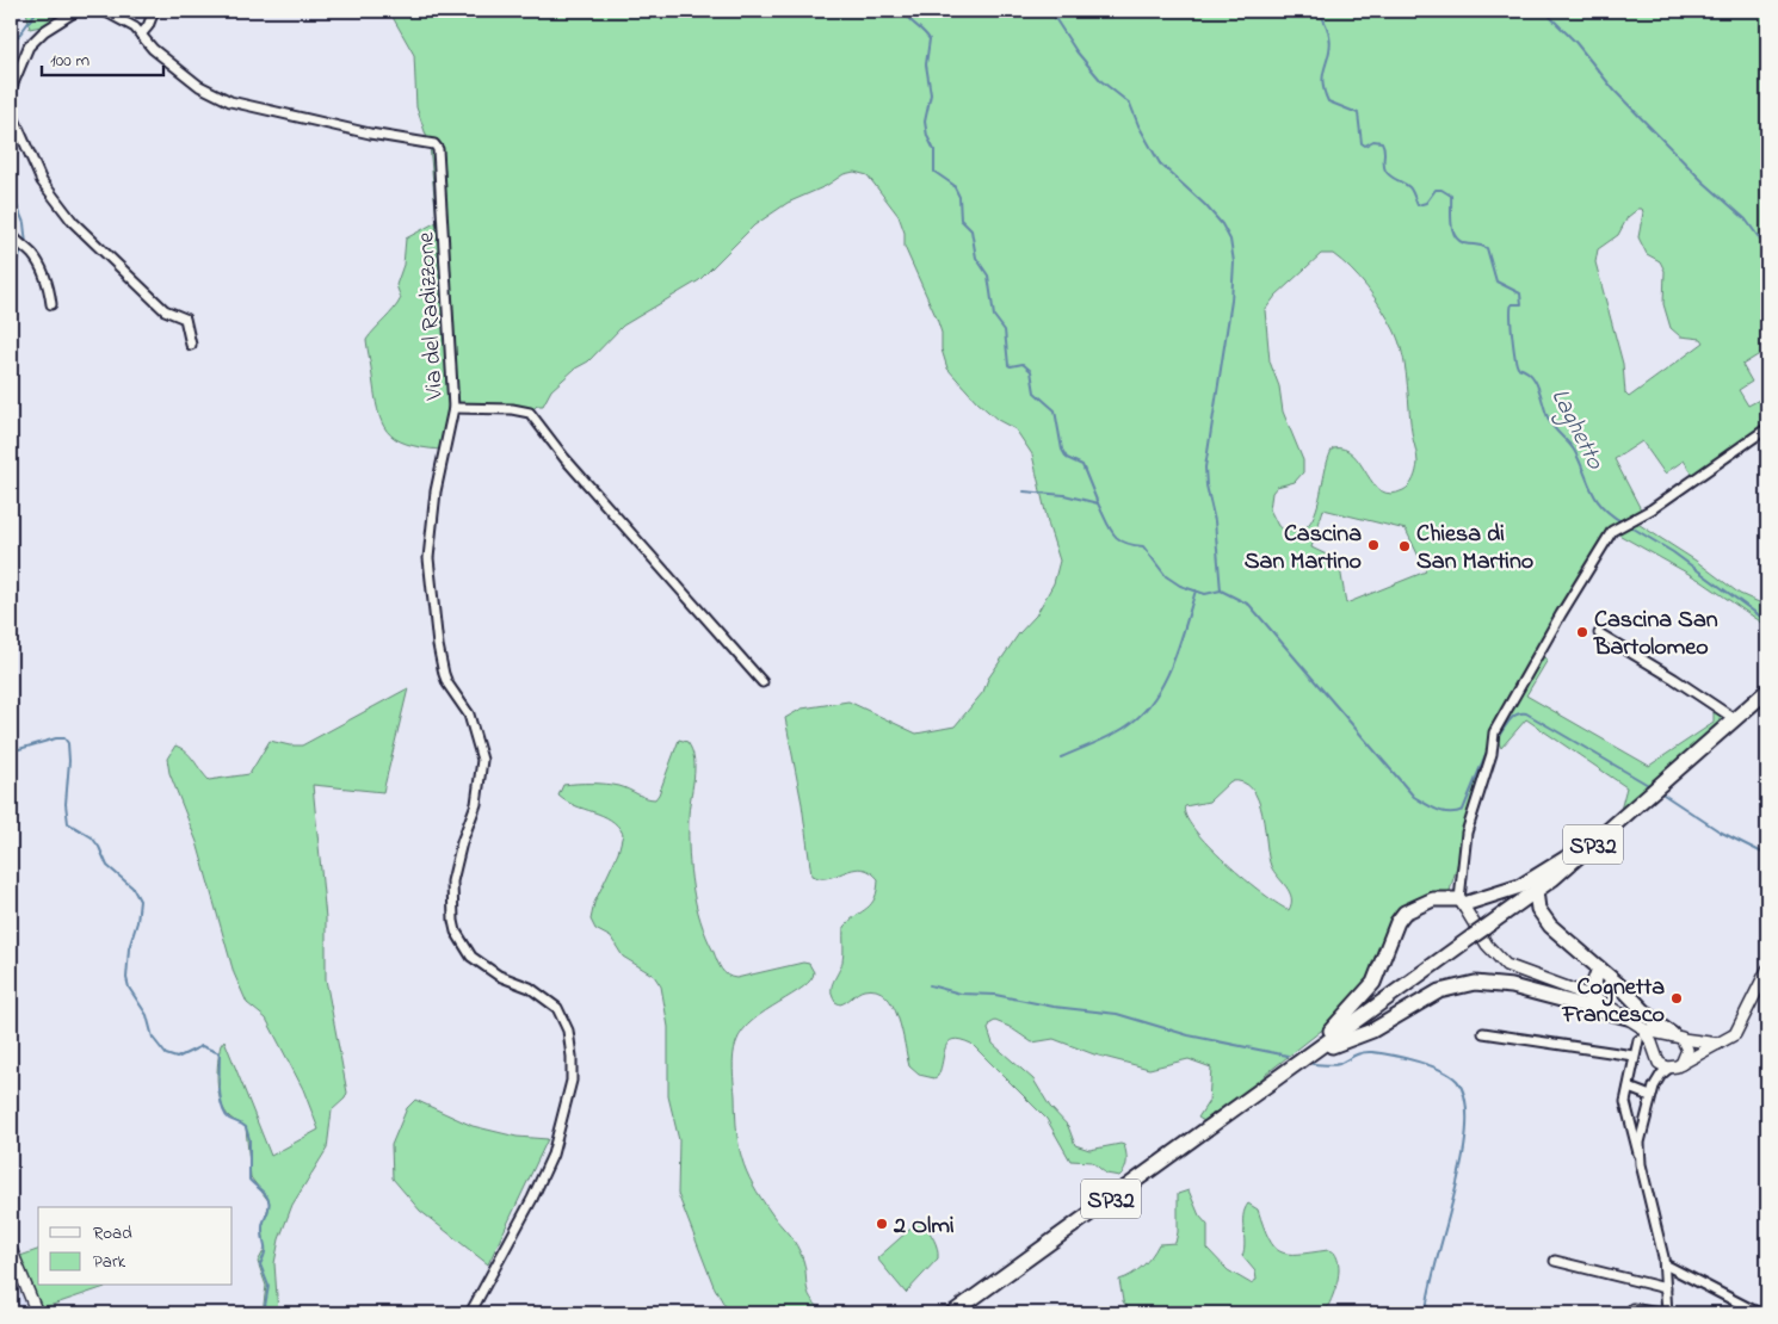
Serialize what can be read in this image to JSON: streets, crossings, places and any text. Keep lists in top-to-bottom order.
{
  "streets": {
    "main road": ["SP32"],
    "street": ["Via del Radizzone"]
  },
  "water": ["Laghetto"],
  "places": [
    "Cascina San Martino",
    "Chiesa di San Martino",
    "Cascina San Bartolomeo",
    "Cognetta Francesco",
    "2 Olmi"
  ],
  "legend": ["Road", "Park"],
  "scale_bar": "100 m"
}
